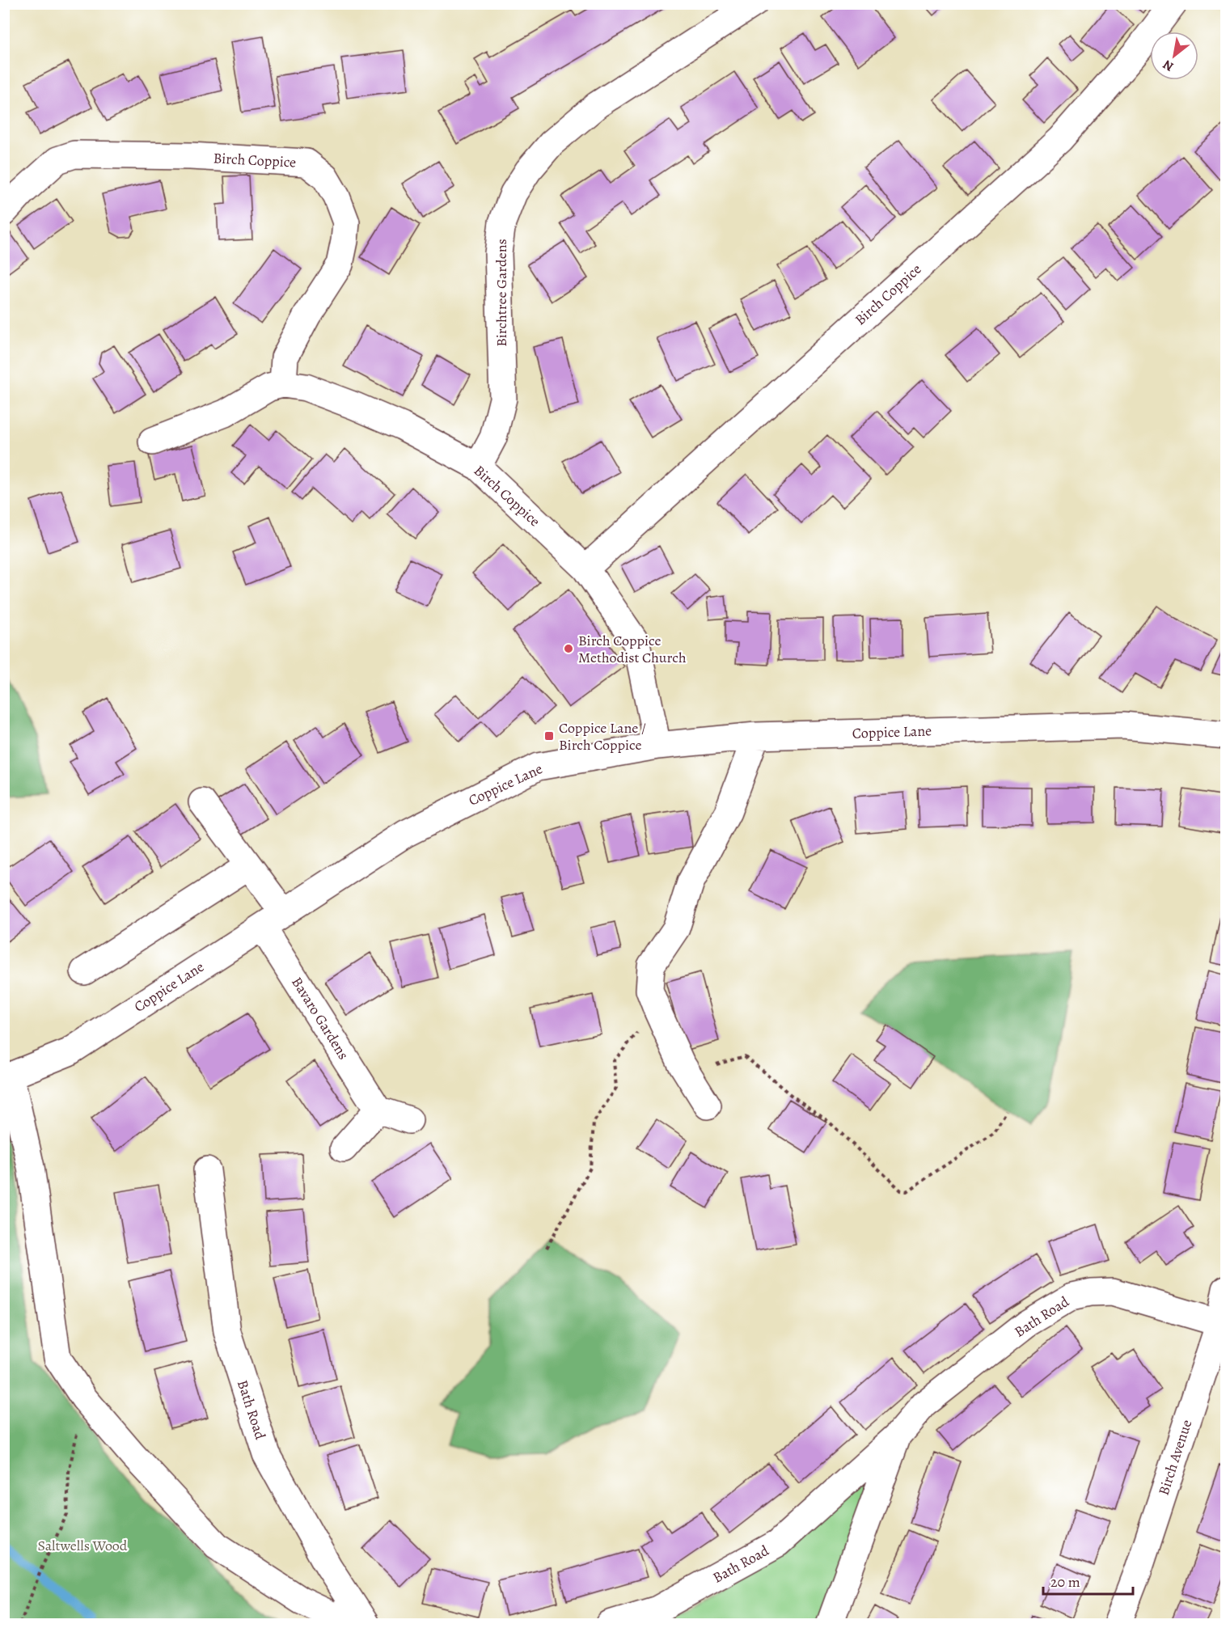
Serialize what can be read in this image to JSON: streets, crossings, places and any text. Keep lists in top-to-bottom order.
{
  "streets": {
    "street": [
      "Birch Coppice",
      "Birchtree Gardens",
      "Coppice Lane",
      "Bavaro Gardens",
      "Bath Road",
      "Birch Avenue"
    ]
  },
  "crossings": [
    ["Birch Coppice", "Birchtree Gardens"],
    ["Birch Coppice", "Coppice Lane"],
    ["Coppice Lane", "Bavaro Gardens"],
    ["Bath Road", "Birch Avenue"]
  ],
  "parks": ["Saltwells Wood"],
  "places": {
    "other": ["Birch Coppice Methodist Church"],
    "transit": ["Coppice Lane / Birch Coppice"]
  },
  "scale_bar": "20 m",
  "north": "bottom left"
}
